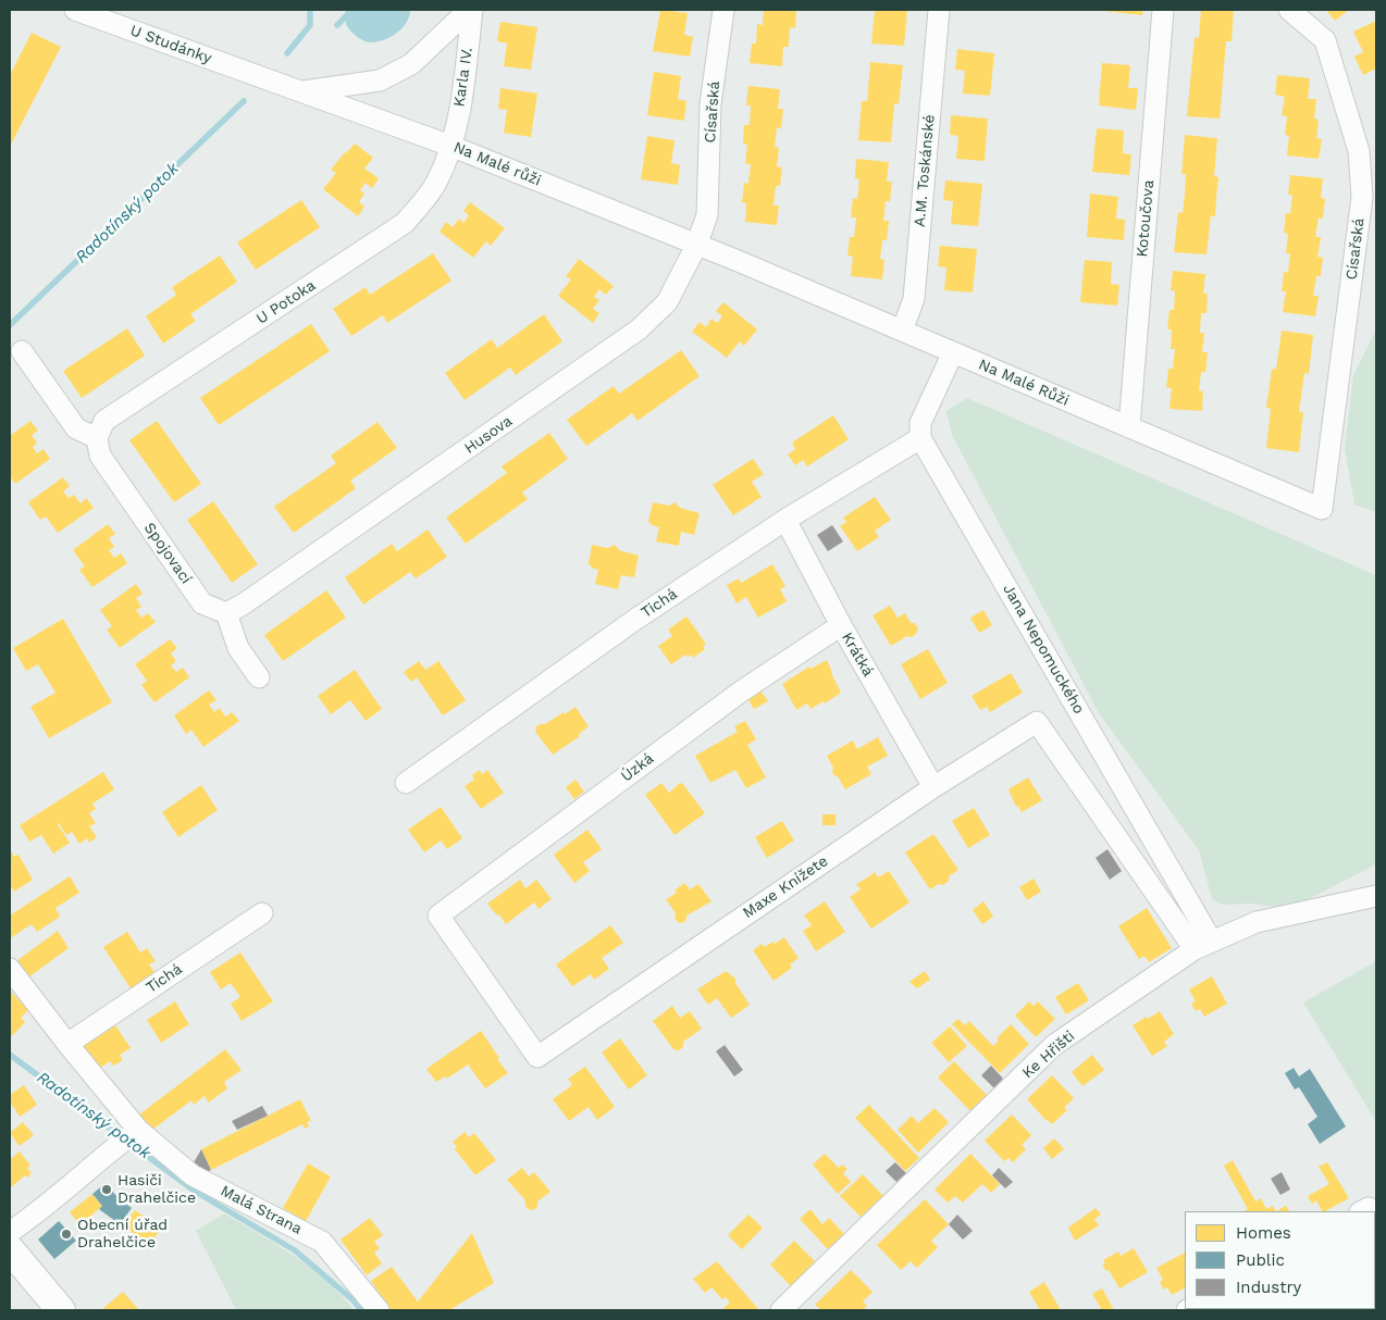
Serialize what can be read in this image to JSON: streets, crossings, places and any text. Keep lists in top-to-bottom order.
{
  "streets": {
    "street": [
      "U Studánky",
      "Karla IV.",
      "Císařská",
      "Na Malé růži",
      "A.M. Toskánské",
      "Kotoučova",
      "U Potoka",
      "Na Malé Růži",
      "Husova",
      "Spojovací",
      "Tichá",
      "Jana Nepomuckého",
      "Krátká",
      "Úzká",
      "Maxe Knížete",
      "Ke Hřišti",
      "Malá Strana"
    ]
  },
  "crossings": [
    ["U Studánky", "Na Malé růži"],
    ["Karla IV.", "Na Malé růži"],
    ["Karla IV.", "U Potoka"],
    ["Císařská", "Na Malé Růži"],
    ["Císařská", "Husova"],
    ["Na Malé růži", "U Potoka"],
    ["Na Malé růži", "Na Malé Růži"],
    ["Na Malé růži", "Husova"],
    ["A.M. Toskánské", "Na Malé Růži"],
    ["Kotoučova", "Na Malé Růži"],
    ["U Potoka", "Spojovací"],
    ["Husova", "Spojovací"],
    ["Tichá", "Jana Nepomuckého"],
    ["Tichá", "Krátká"],
    ["Tichá", "Malá Strana"],
    ["Jana Nepomuckého", "Maxe Knížete"],
    ["Jana Nepomuckého", "Ke Hřišti"],
    ["Krátká", "Úzká"],
    ["Krátká", "Maxe Knížete"],
    ["Úzká", "Maxe Knížete"],
    ["Maxe Knížete", "Ke Hřišti"]
  ],
  "water": ["Radotínský potok"],
  "places": ["Hasiči Drahelčice", "Obecní úřad Drahelčice"],
  "legend": ["Homes", "Public", "Industry"]
}
